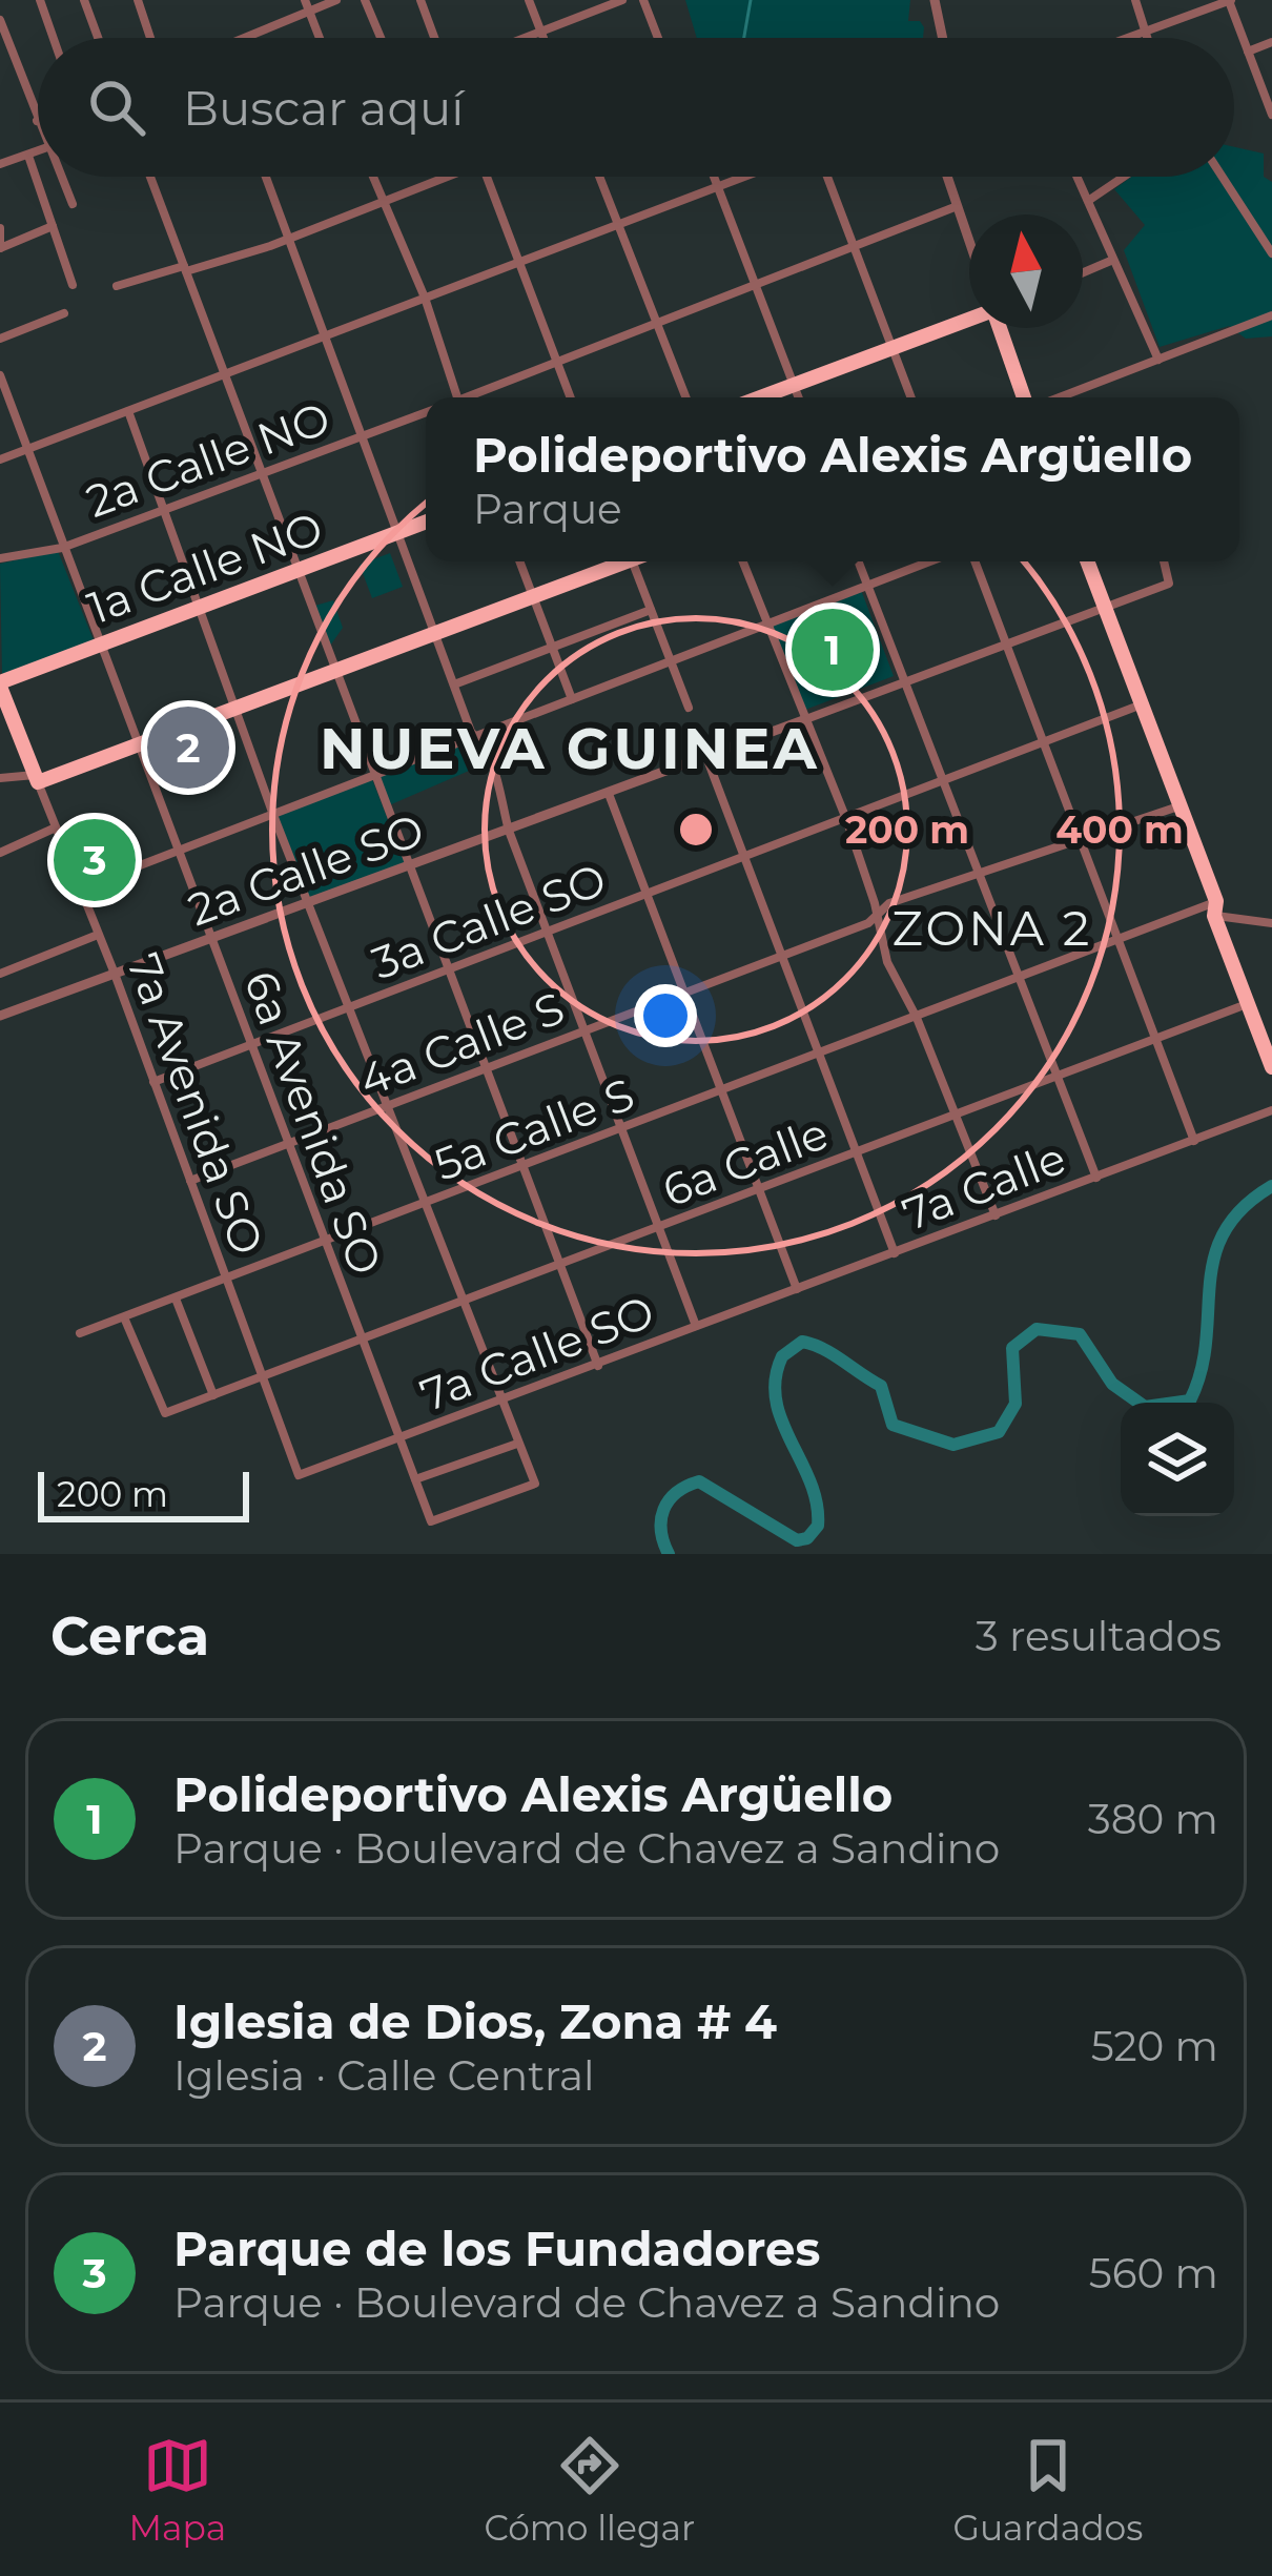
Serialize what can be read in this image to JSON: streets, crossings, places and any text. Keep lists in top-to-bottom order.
{
  "streets": {
    "highway": ["1a Calle NO"],
    "street": [
      "2a Calle NO",
      "2a Calle SO",
      "3a Calle SO",
      "4a Calle S",
      "7a Avenida SO",
      "6a Avenida SO",
      "5a Calle S",
      "6a Calle",
      "7a Calle",
      "7a Calle SO"
    ]
  },
  "crossings": [
    ["2a Calle NO", "6a Avenida SO"],
    ["1a Calle NO", "6a Avenida SO"],
    ["2a Calle SO", "7a Avenida SO"],
    ["2a Calle SO", "6a Avenida SO"],
    ["3a Calle SO", "7a Avenida SO"],
    ["3a Calle SO", "6a Avenida SO"],
    ["4a Calle S", "7a Avenida SO"],
    ["4a Calle S", "6a Avenida SO"],
    ["7a Avenida SO", "5a Calle S"],
    ["7a Avenida SO", "6a Calle"],
    ["7a Avenida SO", "7a Calle SO"],
    ["6a Avenida SO", "5a Calle S"],
    ["6a Avenida SO", "6a Calle"],
    ["6a Avenida SO", "7a Calle SO"],
    ["5a Calle S", "6a Calle"],
    ["6a Calle", "7a Calle SO"],
    ["7a Calle", "7a Calle SO"]
  ],
  "districts": ["NUEVA GUINEA", "ZONA 2"],
  "scale_bar": "200 m",
  "north": "top",
  "page": {
    "search": "Buscar aquí",
    "popup": ["Polideportivo Alexis Argüello", "Parque"],
    "pins": ["1", "2", "3"],
    "scale": "200 m",
    "heading": ["Cerca", "3 resultados"],
    "list": [
      {
        "mark": "1",
        "name": "Polideportivo Alexis Argüello",
        "note": "Parque · Boulevard de Chavez a Sandino",
        "value": "380 m"
      },
      {
        "mark": "2",
        "name": "Iglesia de Dios, Zona # 4",
        "note": "Iglesia · Calle Central",
        "value": "520 m"
      },
      {
        "mark": "3",
        "name": "Parque de los Fundadores",
        "note": "Parque · Boulevard de Chavez a Sandino",
        "value": "560 m"
      }
    ],
    "nav": ["Mapa", "Cómo llegar", "Guardados"]
  },
  "rings": ["200 m", "400 m"]
}
